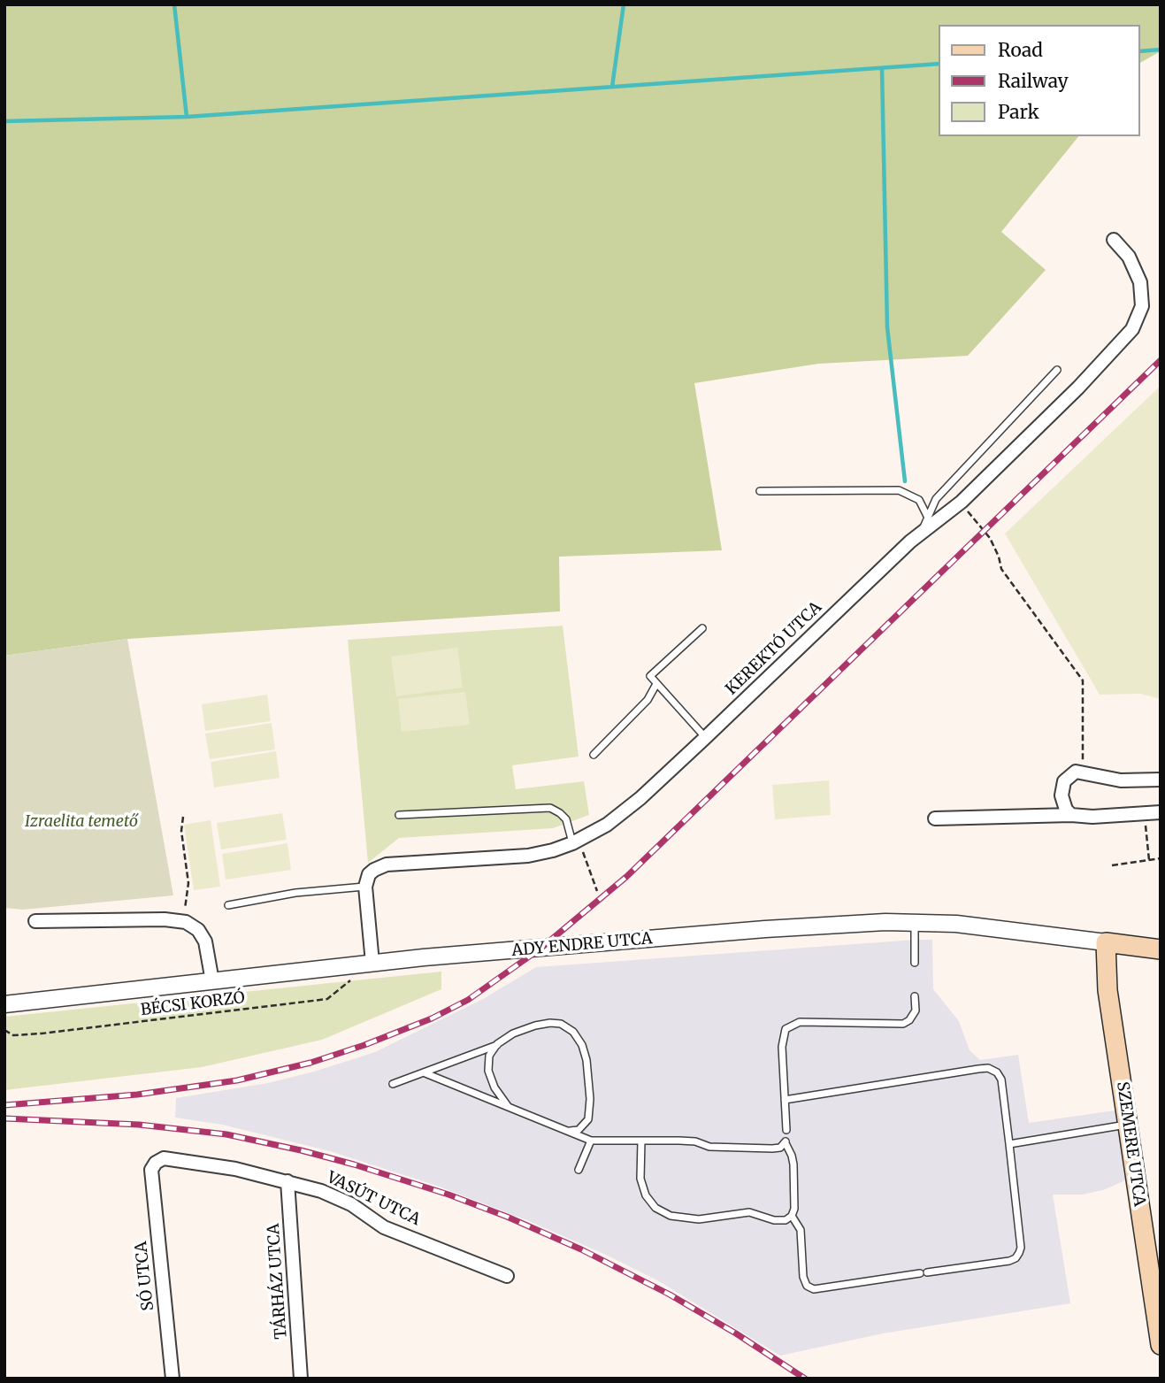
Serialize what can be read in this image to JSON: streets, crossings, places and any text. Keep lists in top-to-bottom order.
{
  "streets": {
    "main road": ["ADY ENDRE UTCA", "SZEMERE UTCA"],
    "street": [
      "KEREKTÓ UTCA",
      "VASÚT UTCA",
      "SÓ UTCA",
      "TÁRHÁZ UTCA"
    ],
    "path": ["BÉCSI KORZÓ"]
  },
  "crossings": [
    ["ADY ENDRE UTCA", "BÉCSI KORZÓ"],
    ["ADY ENDRE UTCA", "SZEMERE UTCA"],
    ["VASÚT UTCA", "SÓ UTCA"],
    ["VASÚT UTCA", "TÁRHÁZ UTCA"]
  ],
  "parks": ["Izraelita temető"],
  "legend": ["Road", "Railway", "Park"]
}
